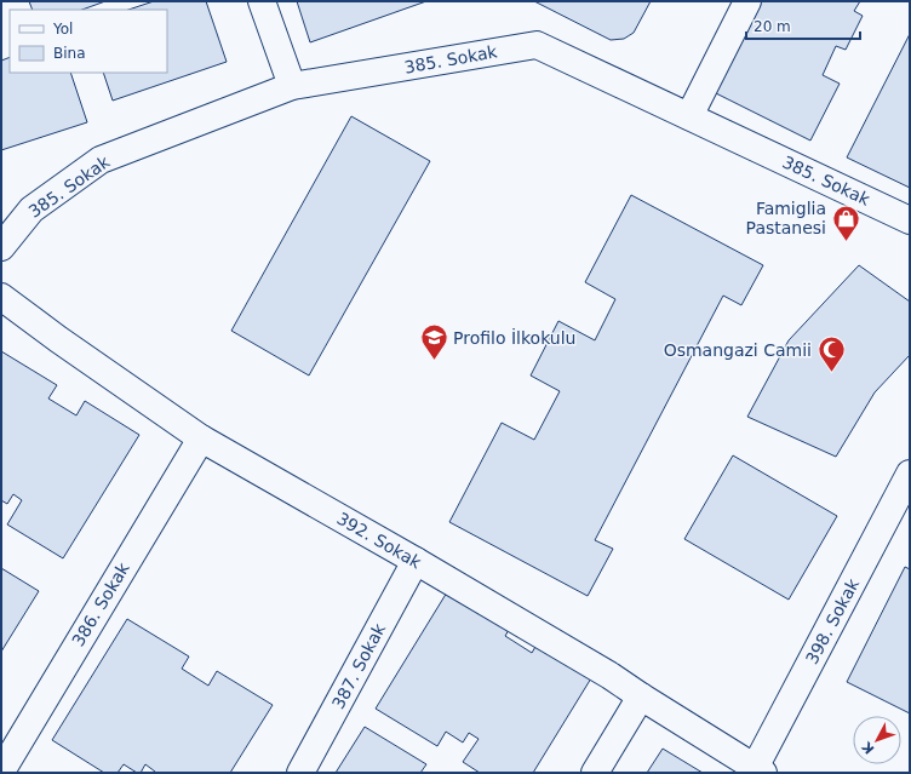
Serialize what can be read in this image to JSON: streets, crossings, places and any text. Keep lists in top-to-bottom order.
{
  "streets": {
    "street": [
      "385. Sokak",
      "392. Sokak",
      "386. Sokak",
      "398. Sokak",
      "387. Sokak"
    ]
  },
  "crossings": [
    ["392. Sokak", "386. Sokak"],
    ["392. Sokak", "398. Sokak"],
    ["392. Sokak", "387. Sokak"]
  ],
  "places": {
    "shop": ["Famiglia Pastanesi"],
    "school or university": ["Profilo İlkokulu"],
    "mosque": ["Osmangazi Camii"]
  },
  "legend": ["Yol", "Bina"],
  "scale_bar": "20 m",
  "north": "bottom left"
}
